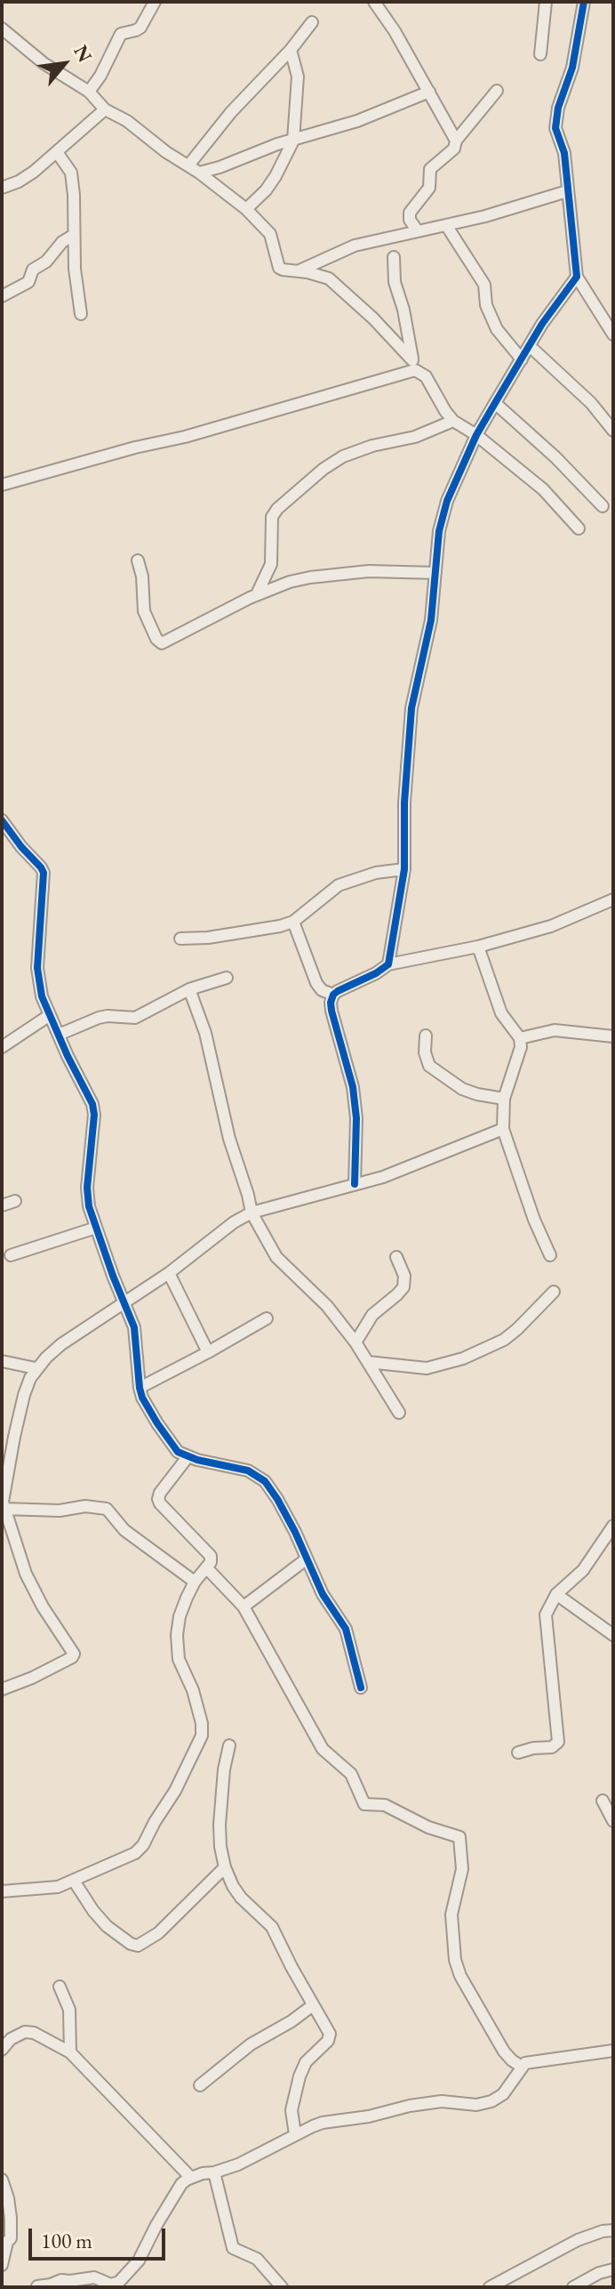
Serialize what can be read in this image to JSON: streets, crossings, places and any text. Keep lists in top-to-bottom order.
{
  "scale_bar": "100 m",
  "north": "top right"
}
